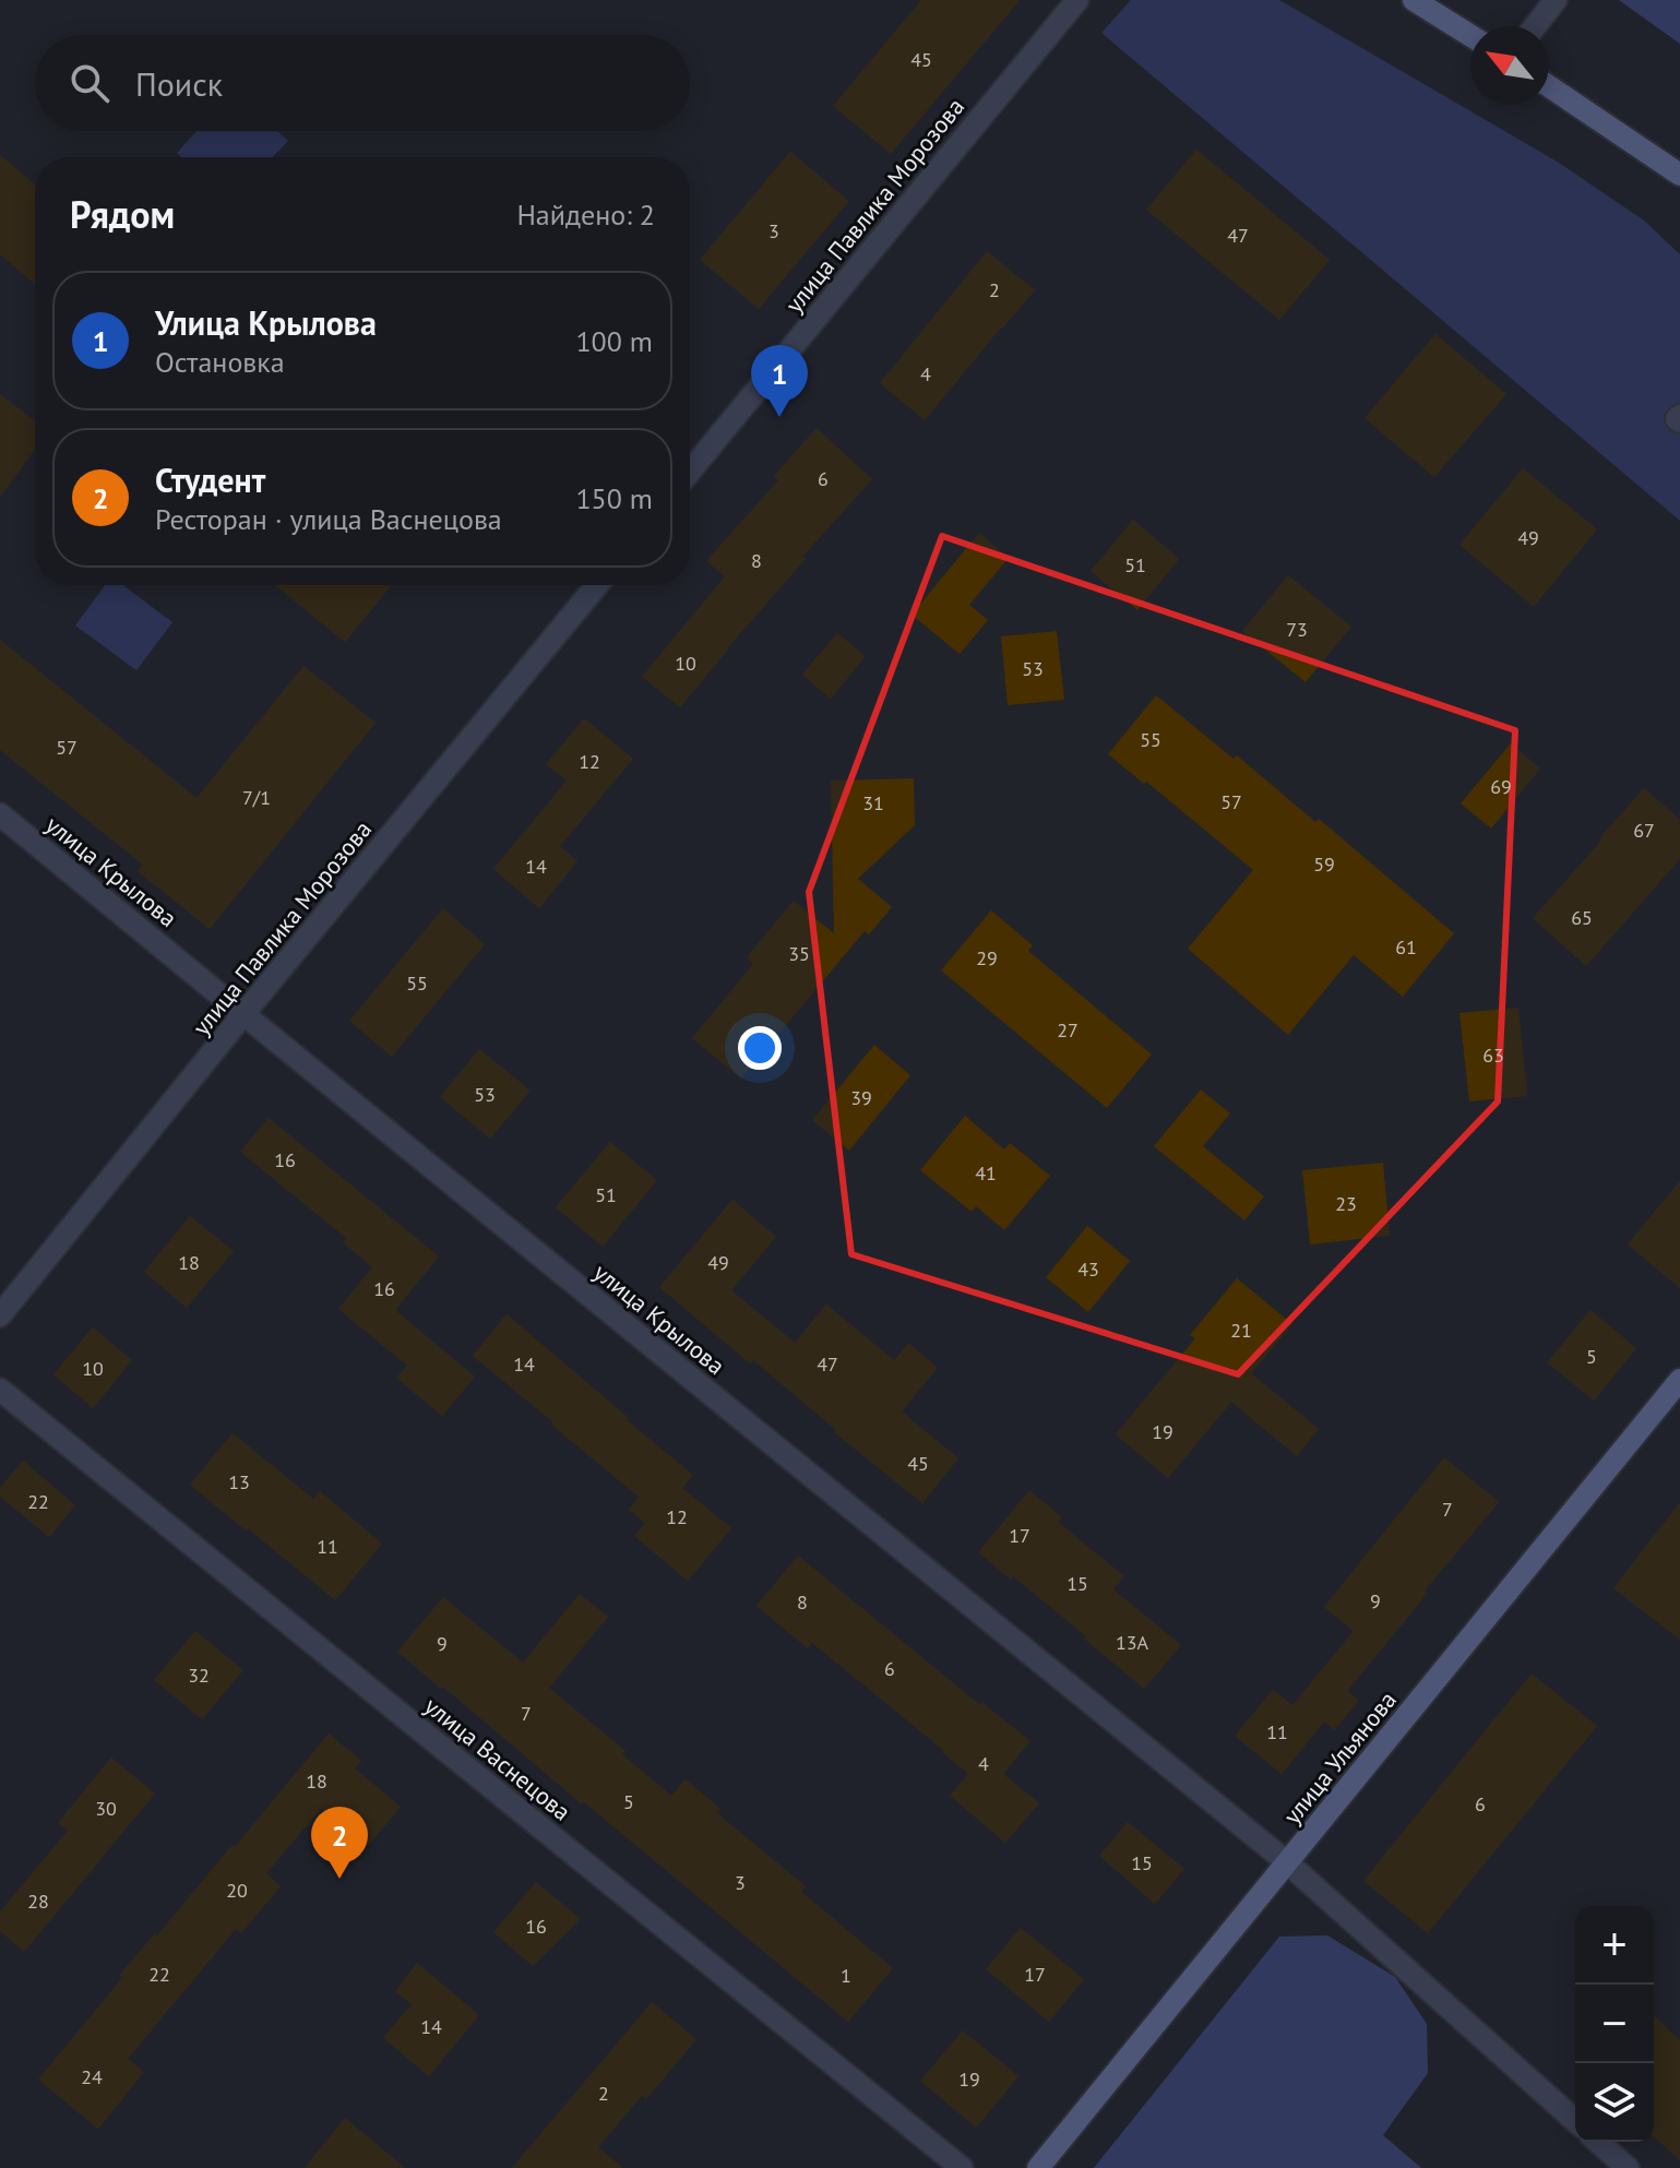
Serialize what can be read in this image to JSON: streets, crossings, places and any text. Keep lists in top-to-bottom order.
{
  "streets": {
    "main road": ["улица Ульянова"],
    "street": ["улица Павлика Морозова", "улица Крылова", "улица Васнецова"]
  },
  "crossings": [
    ["улица Павлика Морозова", "улица Крылова"],
    ["улица Крылова", "улица Ульянова"]
  ],
  "house_numbers": [
    "45",
    "3",
    "47",
    "2",
    "4",
    "6",
    "49",
    "8",
    "51",
    "73",
    "10",
    "53",
    "55",
    "57",
    "12",
    "69",
    "7/1",
    "57",
    "31",
    "67",
    "59",
    "14",
    "65",
    "61",
    "35",
    "29",
    "55",
    "27",
    "63",
    "53",
    "39",
    "16",
    "41",
    "51",
    "23",
    "18",
    "49",
    "43",
    "16",
    "21",
    "5",
    "14",
    "47",
    "10",
    "19",
    "45",
    "13",
    "22",
    "7",
    "12",
    "17",
    "11",
    "15",
    "9",
    "8",
    "13А",
    "9",
    "6",
    "32",
    "7",
    "11",
    "4",
    "18",
    "5",
    "6",
    "30",
    "15",
    "3",
    "20",
    "28",
    "16",
    "22",
    "17",
    "1",
    "14",
    "24",
    "19",
    "2"
  ],
  "north": "top left",
  "page": {
    "search": "Поиск",
    "heading": ["Рядом", "Найдено: 2"],
    "list": [
      {
        "mark": "1",
        "name": "Улица Крылова",
        "note": "Остановка",
        "value": "100 m"
      },
      {
        "mark": "2",
        "name": "Студент",
        "note": "Ресторан · улица Васнецова",
        "value": "150 m"
      }
    ],
    "pins": ["1", "2"],
    "map_buttons": ["+", "−"]
  }
}
